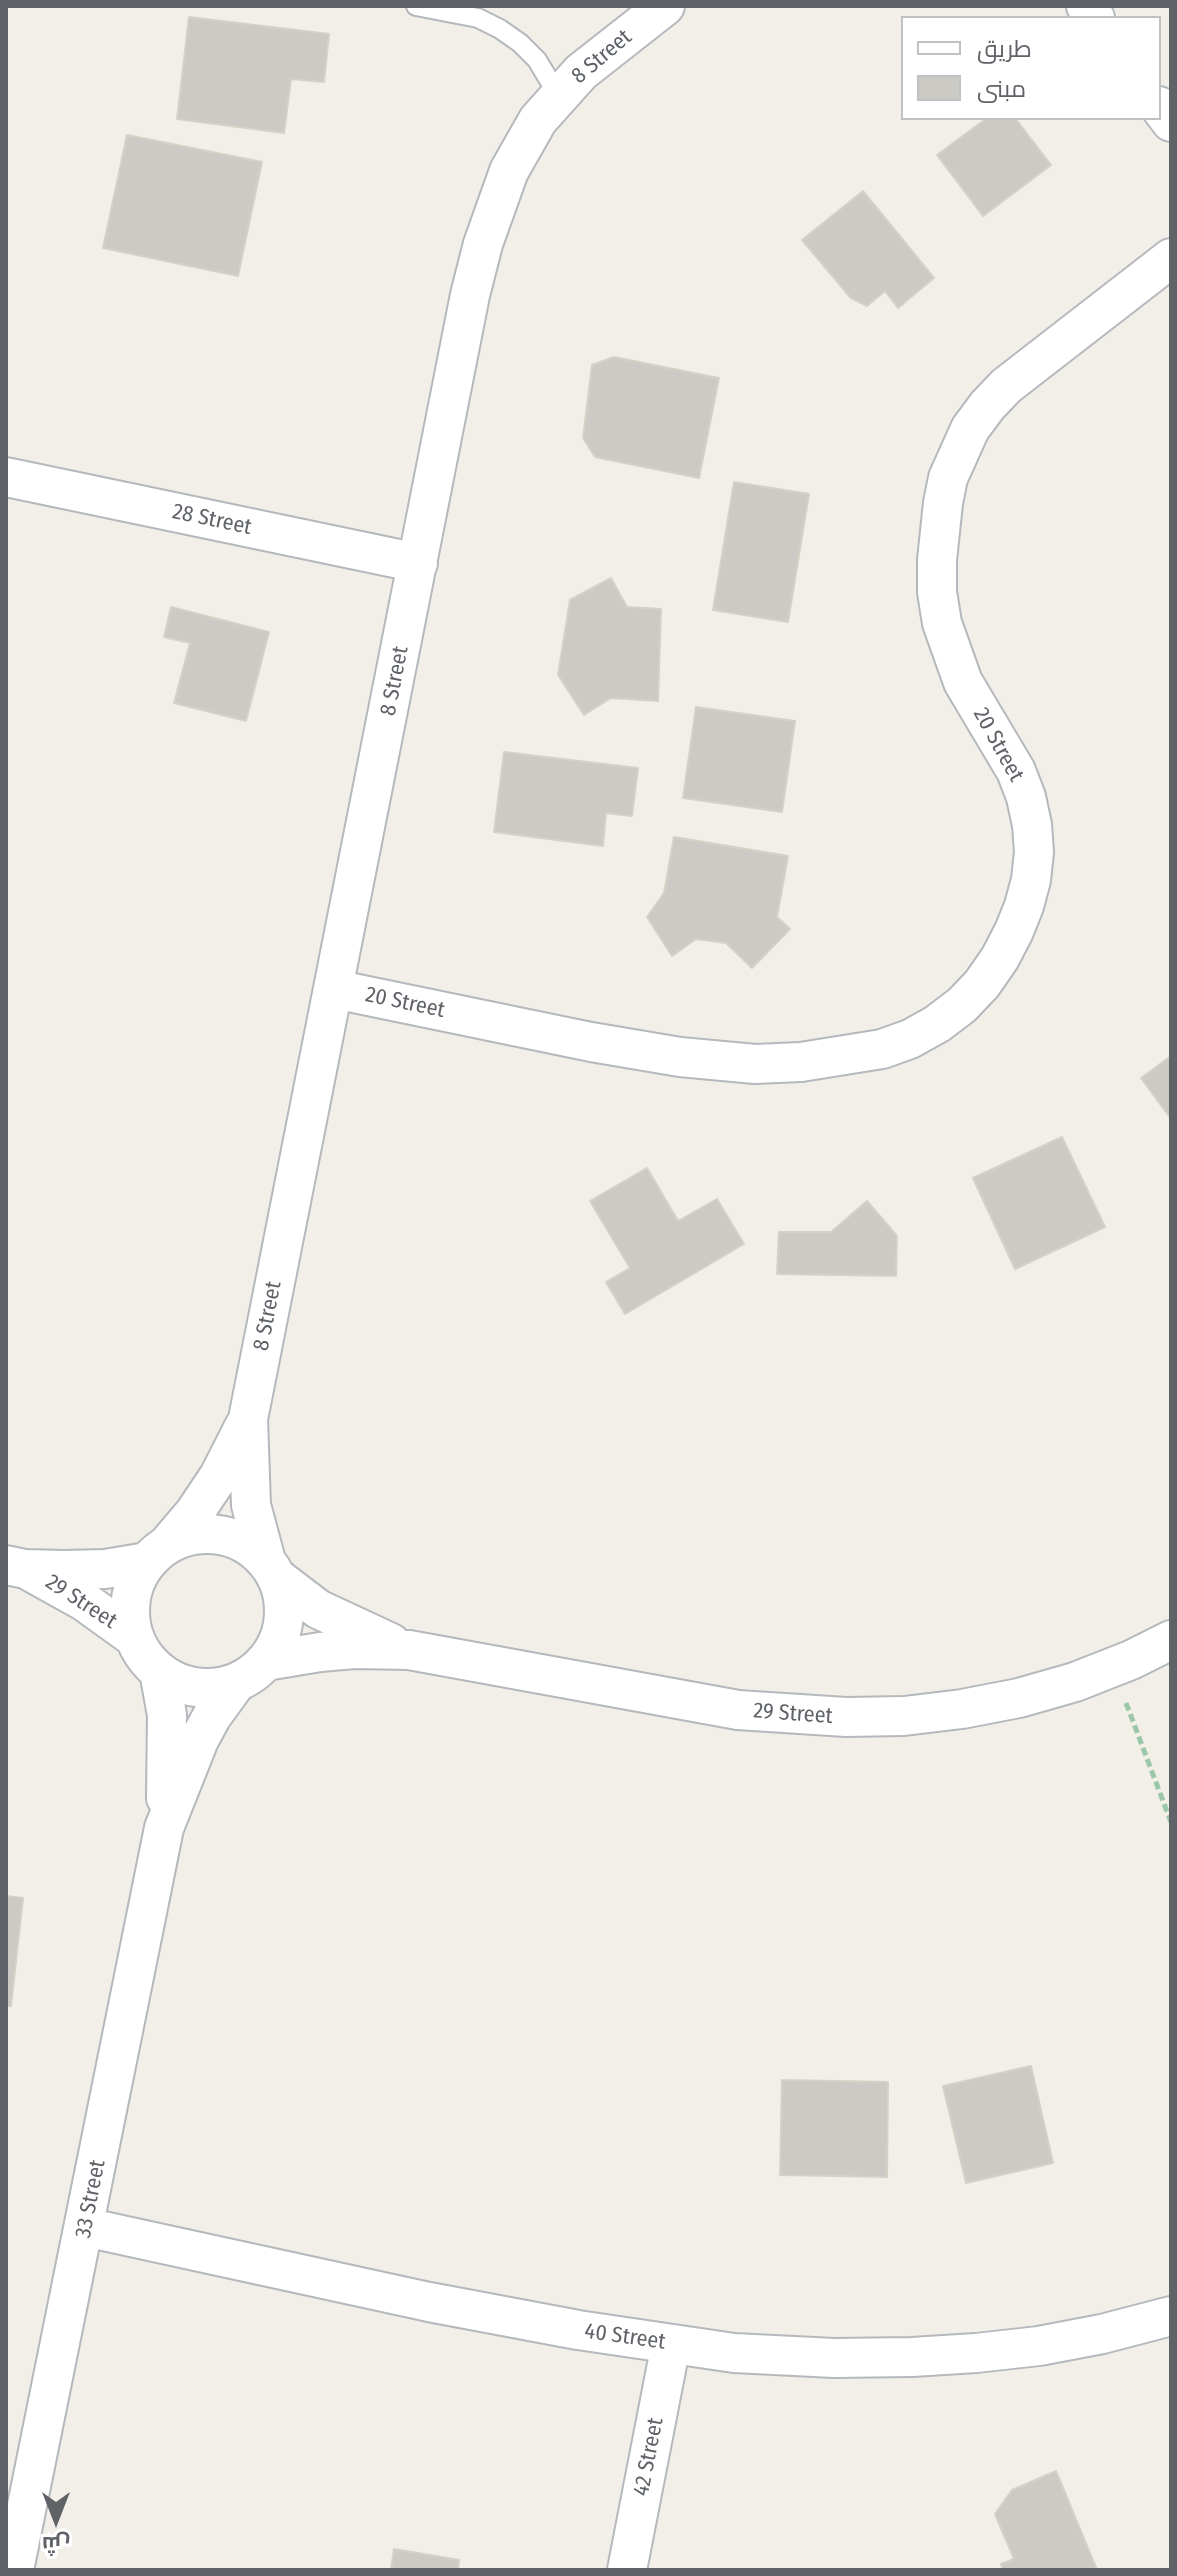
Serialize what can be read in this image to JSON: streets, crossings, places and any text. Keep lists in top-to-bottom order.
{
  "streets": {
    "street": [
      "8 Street",
      "28 Street",
      "20 Street",
      "29 Street",
      "33 Street",
      "40 Street",
      "42 Street"
    ]
  },
  "crossings": [
    ["8 Street", "28 Street"],
    ["8 Street", "20 Street"],
    ["8 Street", "29 Street"],
    ["8 Street", "33 Street"],
    ["29 Street", "33 Street"],
    ["33 Street", "40 Street"],
    ["40 Street", "42 Street"]
  ],
  "legend": ["طريق", "مبنى"],
  "north": "bottom"
}
